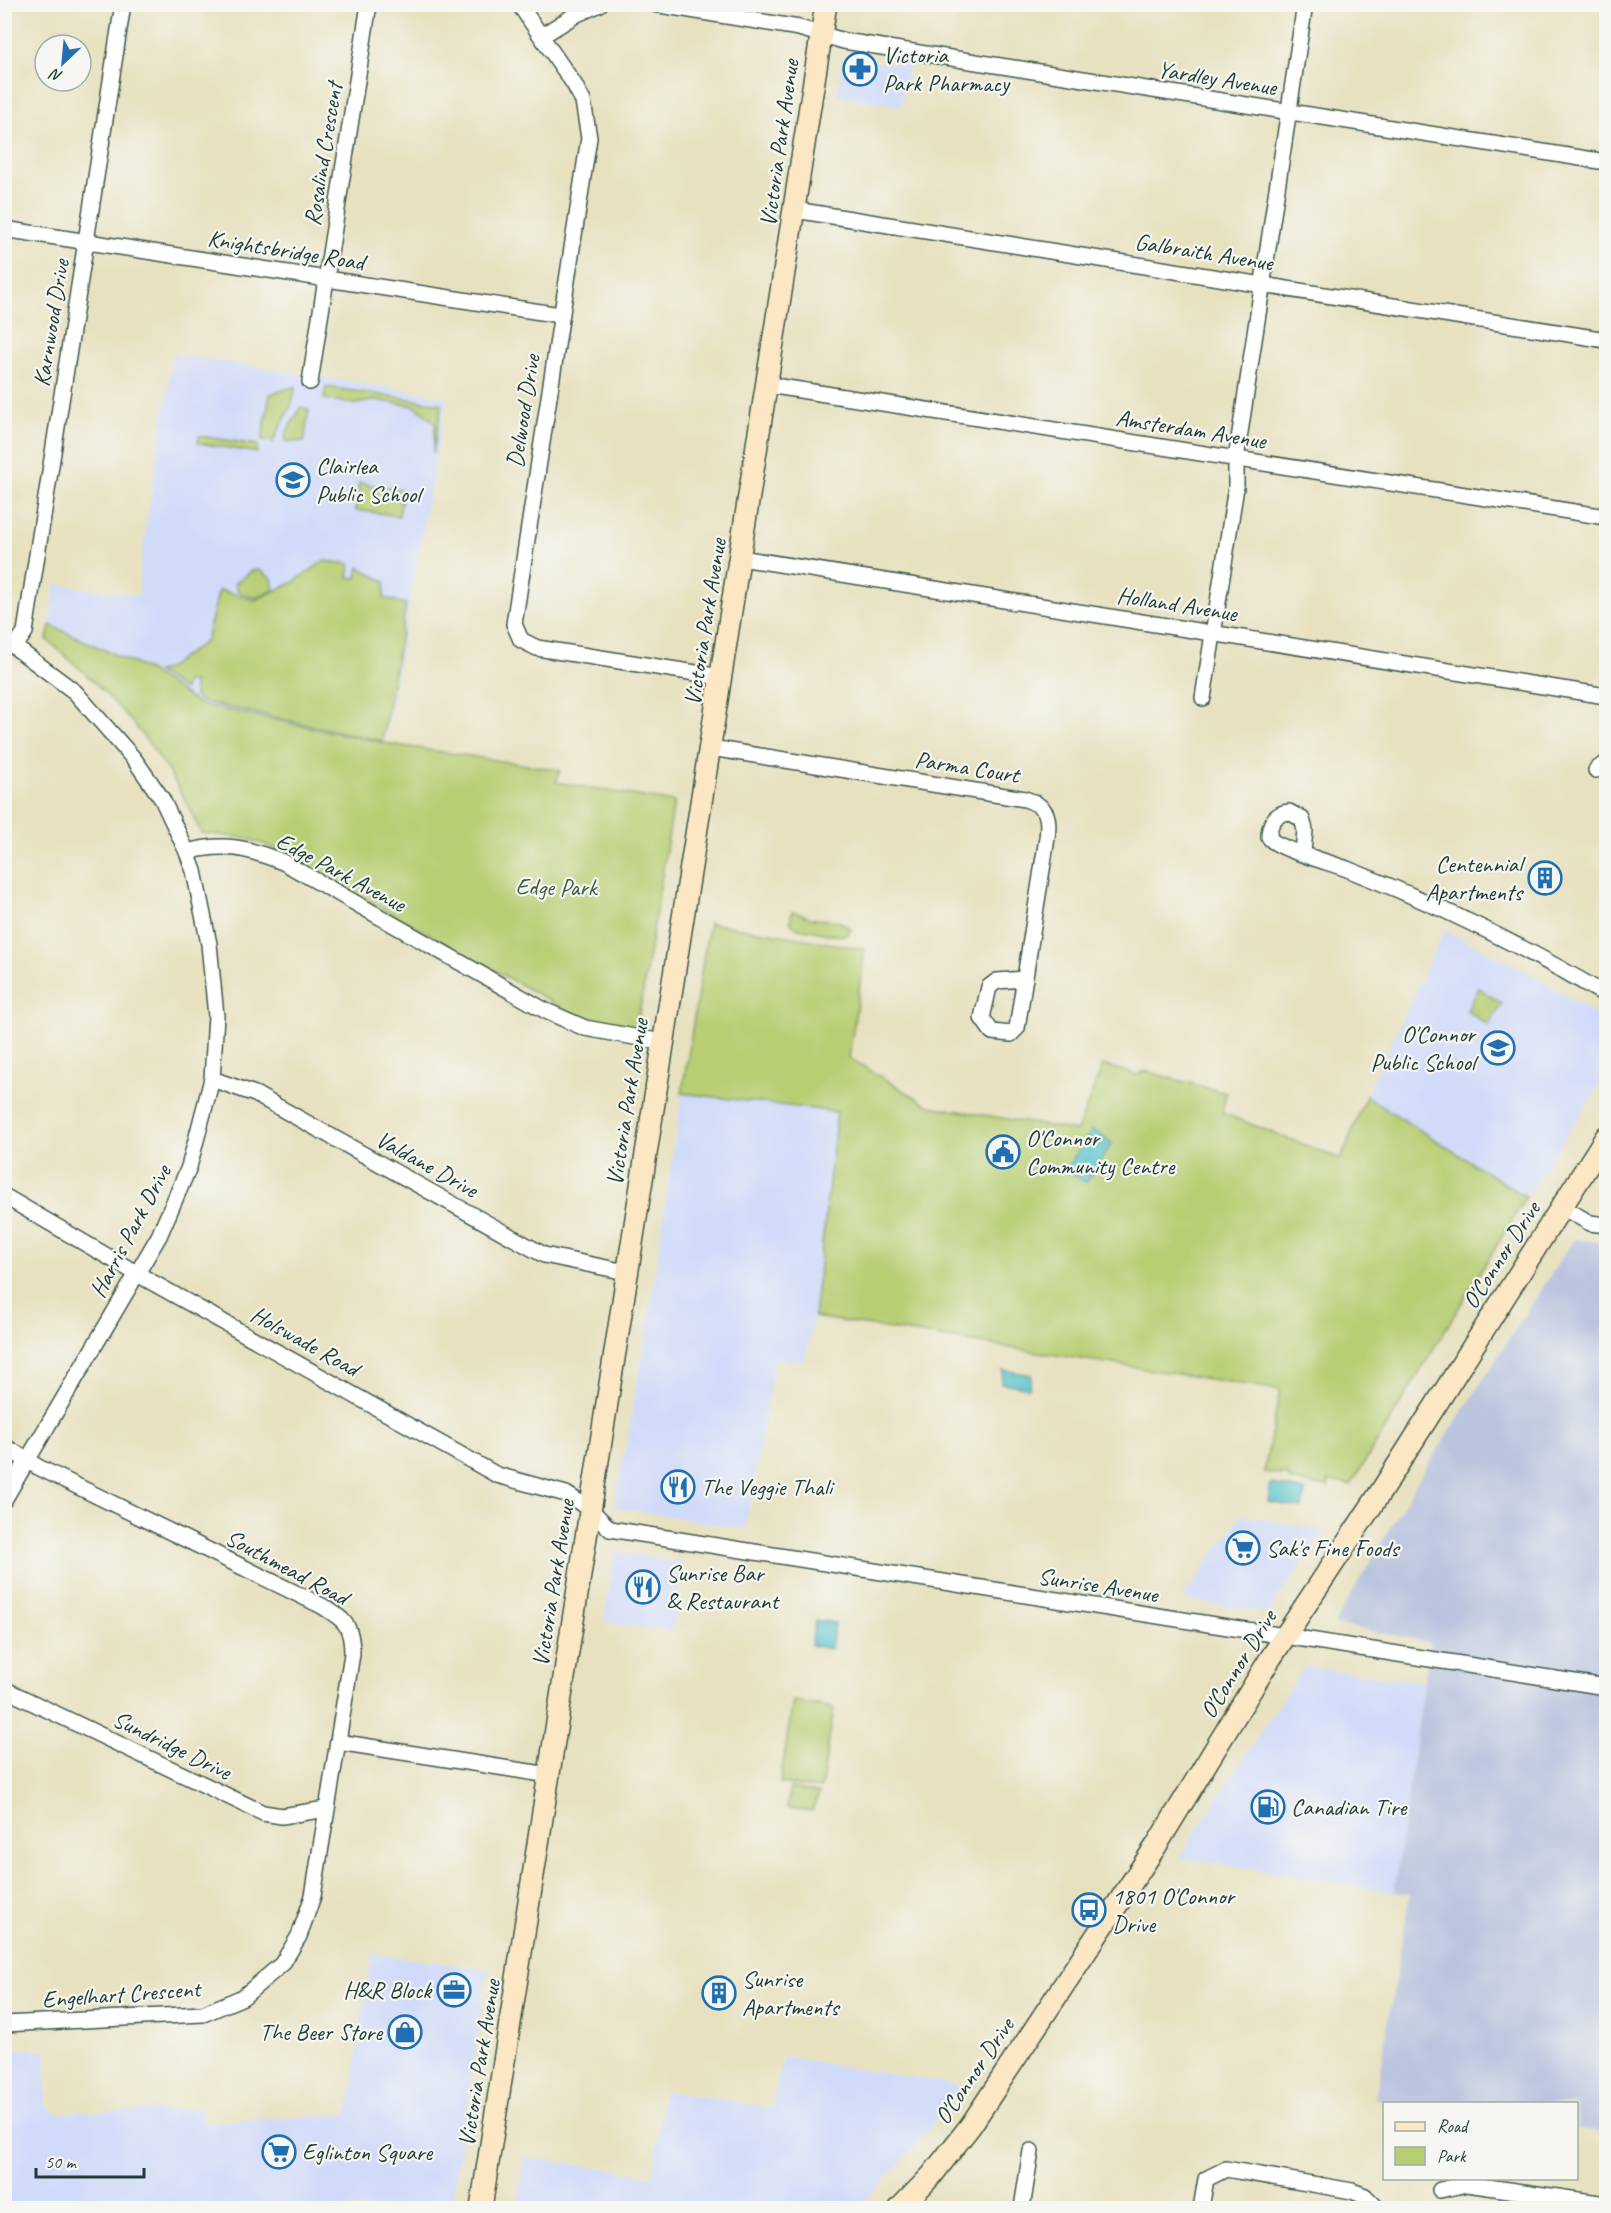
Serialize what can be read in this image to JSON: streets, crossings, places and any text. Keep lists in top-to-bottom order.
{
  "streets": {
    "main road": ["Victoria Park Avenue", "O'Connor Drive"],
    "street": [
      "Yardley Avenue",
      "Rosalind Crescent",
      "Knightsbridge Road",
      "Galbraith Avenue",
      "Karnwood Drive",
      "Delwood Drive",
      "Amsterdam Avenue",
      "Holland Avenue",
      "Parma Court",
      "Edge Park Avenue",
      "Valdane Drive",
      "Harris Park Drive",
      "Holswade Road",
      "Southmead Road",
      "Sunrise Avenue",
      "Sundridge Drive",
      "Engelhart Crescent"
    ]
  },
  "crossings": [
    ["Yardley Avenue", "Victoria Park Avenue"],
    ["Victoria Park Avenue", "Galbraith Avenue"],
    ["Victoria Park Avenue", "Delwood Drive"],
    ["Victoria Park Avenue", "Amsterdam Avenue"],
    ["Victoria Park Avenue", "Holland Avenue"],
    ["Victoria Park Avenue", "Parma Court"],
    ["Victoria Park Avenue", "Edge Park Avenue"],
    ["Victoria Park Avenue", "Valdane Drive"],
    ["Victoria Park Avenue", "Holswade Road"],
    ["Victoria Park Avenue", "Sunrise Avenue"],
    ["Rosalind Crescent", "Knightsbridge Road"],
    ["Knightsbridge Road", "Karnwood Drive"],
    ["Knightsbridge Road", "Delwood Drive"],
    ["Edge Park Avenue", "Harris Park Drive"],
    ["Valdane Drive", "Harris Park Drive"],
    ["Harris Park Drive", "Holswade Road"],
    ["Harris Park Drive", "Southmead Road"],
    ["O'Connor Drive", "Sunrise Avenue"],
    ["Holswade Road", "Sunrise Avenue"],
    ["Southmead Road", "Engelhart Crescent"],
    ["Sundridge Drive", "Engelhart Crescent"]
  ],
  "parks": ["Edge Park"],
  "places": {
    "pharmacy": ["Victoria Park Pharmacy"],
    "school or university": ["Clairlea Public School", "O'Connor Public School"],
    "building": ["Centennial Apartments", "Sunrise Apartments"],
    "public building": ["O'Connor Community Centre"],
    "restaurant": ["The Veggie Thali", "Sunrise Bar & Restaurant"],
    "supermarket": ["Sak's Fine Foods", "Eglinton Square"],
    "fuel station": ["Canadian Tire"],
    "bus stop": ["1801 O'Connor Drive"],
    "office": ["H&R Block"],
    "shop": ["The Beer Store"]
  },
  "legend": ["Road", "Park"],
  "scale_bar": "50 m",
  "north": "bottom left"
}
